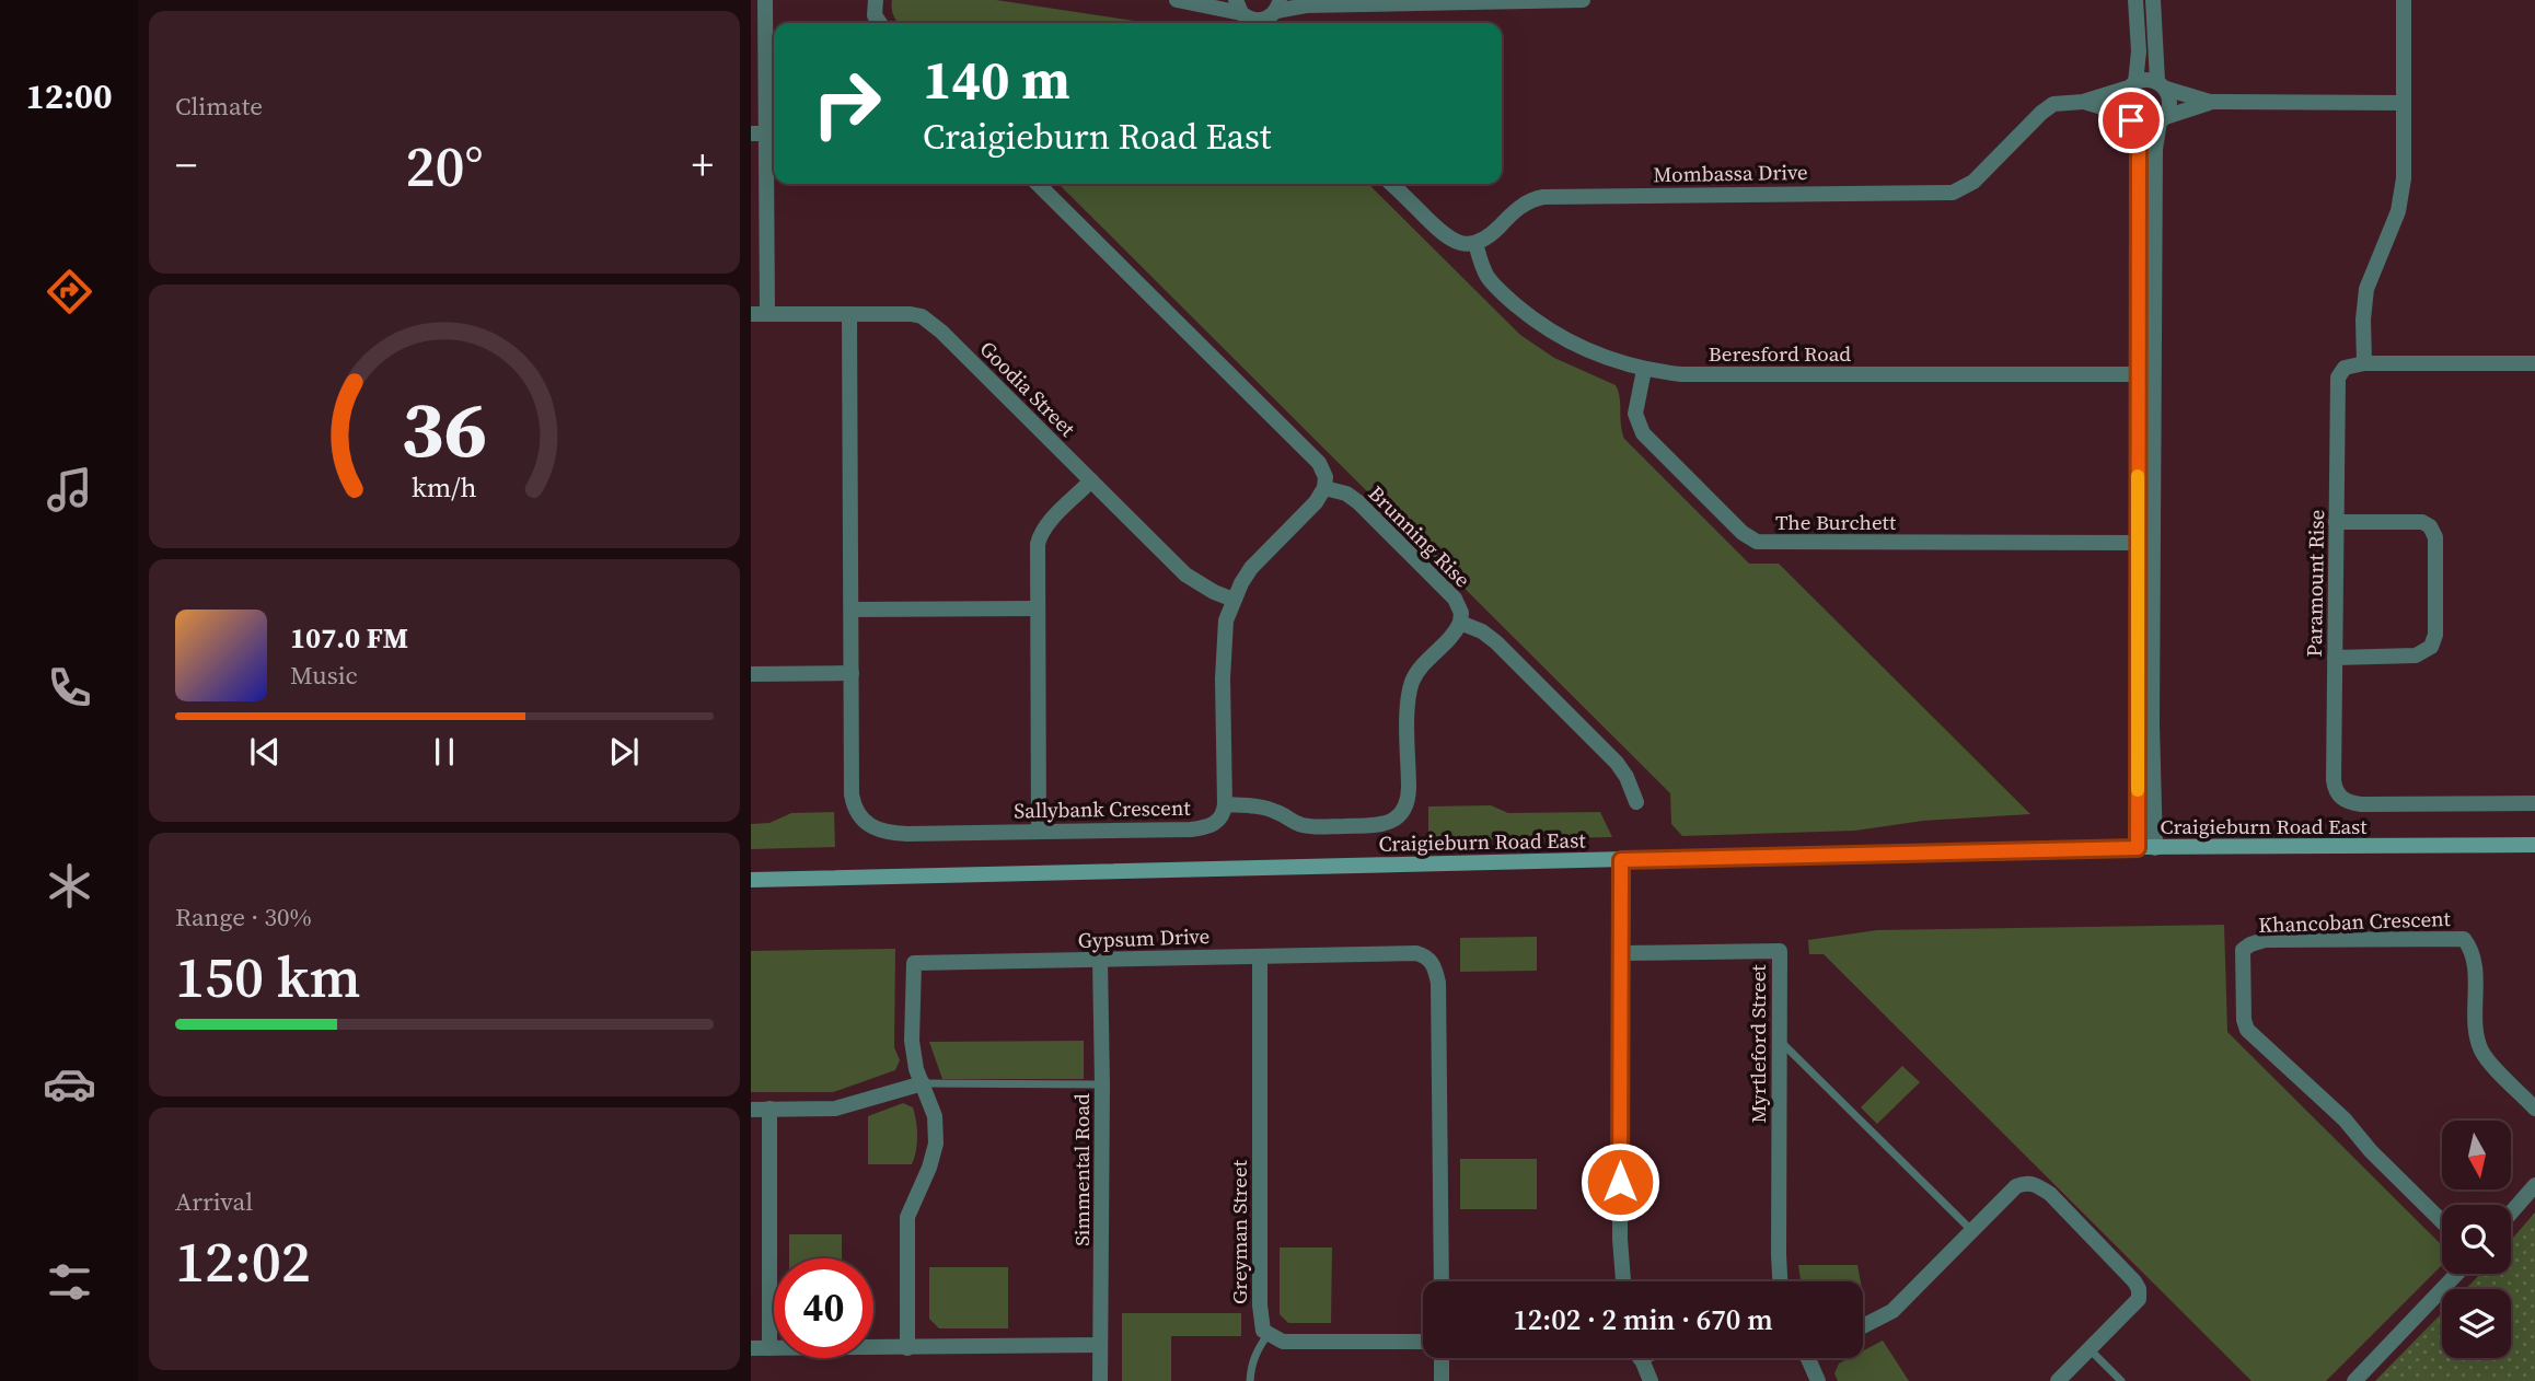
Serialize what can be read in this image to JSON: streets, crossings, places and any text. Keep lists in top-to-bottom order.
{
  "streets": {
    "main road": ["Craigieburn Road East"],
    "street": [
      "Mombassa Drive",
      "Beresford Road",
      "Goodia Street",
      "The Burchett",
      "Brunning Rise",
      "Paramount Rise",
      "Sallybank Crescent",
      "Khancoban Crescent",
      "Gypsum Drive",
      "Myrtleford Street",
      "Simmental Road",
      "Greyman Street"
    ]
  },
  "crossings": [
    ["Mombassa Drive", "Beresford Road"],
    ["Beresford Road", "The Burchett"],
    ["Gypsum Drive", "Simmental Road"],
    ["Gypsum Drive", "Greyman Street"]
  ],
  "north": "bottom",
  "page": {
    "tabs": "12:00",
    "tile": [
      "Climate",
      ["Range · 30%", "150 km"],
      ["Arrival", "12:02"]
    ],
    "turn": ["140 m", "Craigieburn Road East"],
    "heat": ["−", "20°", "+"],
    "song": ["107.0 FM", "Music"],
    "limit": "40",
    "trip": "12:02 · 2 min · 670 m",
    "gauge": ["36", "km/h"]
  }
}
